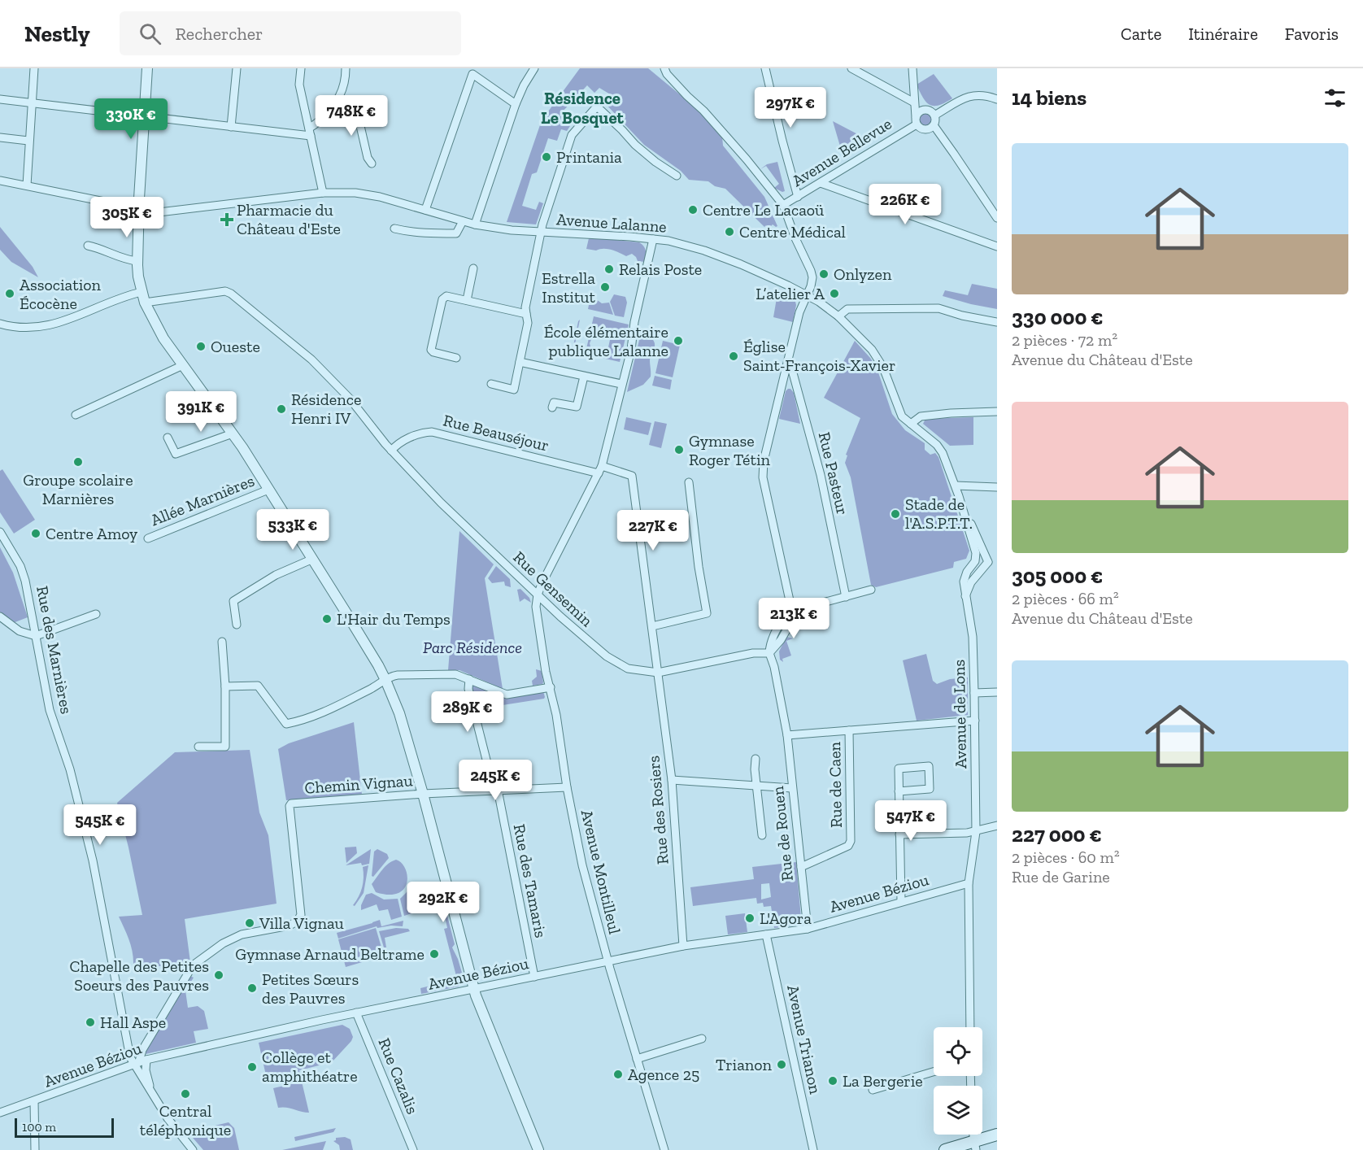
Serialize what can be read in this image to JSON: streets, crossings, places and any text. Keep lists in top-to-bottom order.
{
  "streets": {
    "street": [
      "Avenue Bellevue",
      "Avenue Lalanne",
      "Rue Beauséjour",
      "Rue Pasteur",
      "Allée Marnières",
      "Rue Gensemin",
      "Rue des Marnières",
      "Avenue de Lons",
      "Chemin Vignau",
      "Rue de Caen",
      "Rue des Rosiers",
      "Rue de Rouen",
      "Avenue Montilleul",
      "Rue des Tamaris",
      "Avenue Béziou",
      "Avenue Trianon",
      "Rue Cazalis"
    ]
  },
  "crossings": [
    ["Rue Beauséjour", "Rue Gensemin"],
    ["Rue Beauséjour", "Rue des Rosiers"],
    ["Rue Gensemin", "Rue des Rosiers"],
    ["Rue Gensemin", "Avenue Montilleul"],
    ["Rue des Marnières", "Chemin Vignau"],
    ["Rue des Marnières", "Avenue Béziou"],
    ["Avenue de Lons", "Avenue Béziou"],
    ["Chemin Vignau", "Avenue Béziou"],
    ["Rue de Caen", "Rue de Rouen"],
    ["Rue des Rosiers", "Avenue Béziou"],
    ["Rue de Rouen", "Avenue Béziou"],
    ["Avenue Montilleul", "Avenue Béziou"],
    ["Rue des Tamaris", "Avenue Béziou"],
    ["Avenue Béziou", "Avenue Trianon"],
    ["Avenue Béziou", "Rue Cazalis"]
  ],
  "districts": ["Résidence Le Bosquet"],
  "parks": ["Parc Résidence"],
  "places": {
    "other": [
      "Printania",
      "Centre Le Lacaoü",
      "Centre Médical",
      "Relais Poste",
      "Onlyzen",
      "Estrella Institut",
      "Association Écocène",
      "L’atelier A",
      "École élémentaire publique Lalanne",
      "Oueste",
      "Église Saint-François-Xavier",
      "Résidence Henri IV",
      "Gymnase Roger Tétin",
      "Groupe scolaire Marnières",
      "Stade de l'A.S.P.T.T.",
      "Centre Amoy",
      "L'Hair du Temps",
      "L'Agora",
      "Villa Vignau",
      "Gymnase Arnaud Beltrame",
      "Chapelle des Petites Soeurs des Pauvres",
      "Petites Sœurs des Pauvres",
      "Hall Aspe",
      "Trianon",
      "Collège et amphithéatre",
      "Agence 25",
      "La Bergerie",
      "Central téléphonique"
    ],
    "health": ["Pharmacie du Château d'Este"]
  },
  "scale_bar": "100 m",
  "page": {
    "header": "Nestly",
    "search": "Rechercher",
    "nav": ["Carte", "Itinéraire", "Favoris"],
    "heading": "14 biens",
    "price": [
      "297K €",
      "748K €",
      "330K €",
      "226K €",
      "305K €",
      "391K €",
      "533K €",
      "227K €",
      "213K €",
      "289K €",
      "245K €",
      "547K €",
      "545K €",
      "292K €"
    ],
    "list": [
      {
        "name": "330 000 €",
        "note": "2 pièces · 72 m² · Avenue du Château d'Este"
      },
      {
        "name": "305 000 €",
        "note": "2 pièces · 66 m² · Avenue du Château d'Este"
      },
      {
        "name": "227 000 €",
        "note": "2 pièces · 60 m² · Rue de Garine"
      }
    ],
    "scale": "100 m"
  }
}
